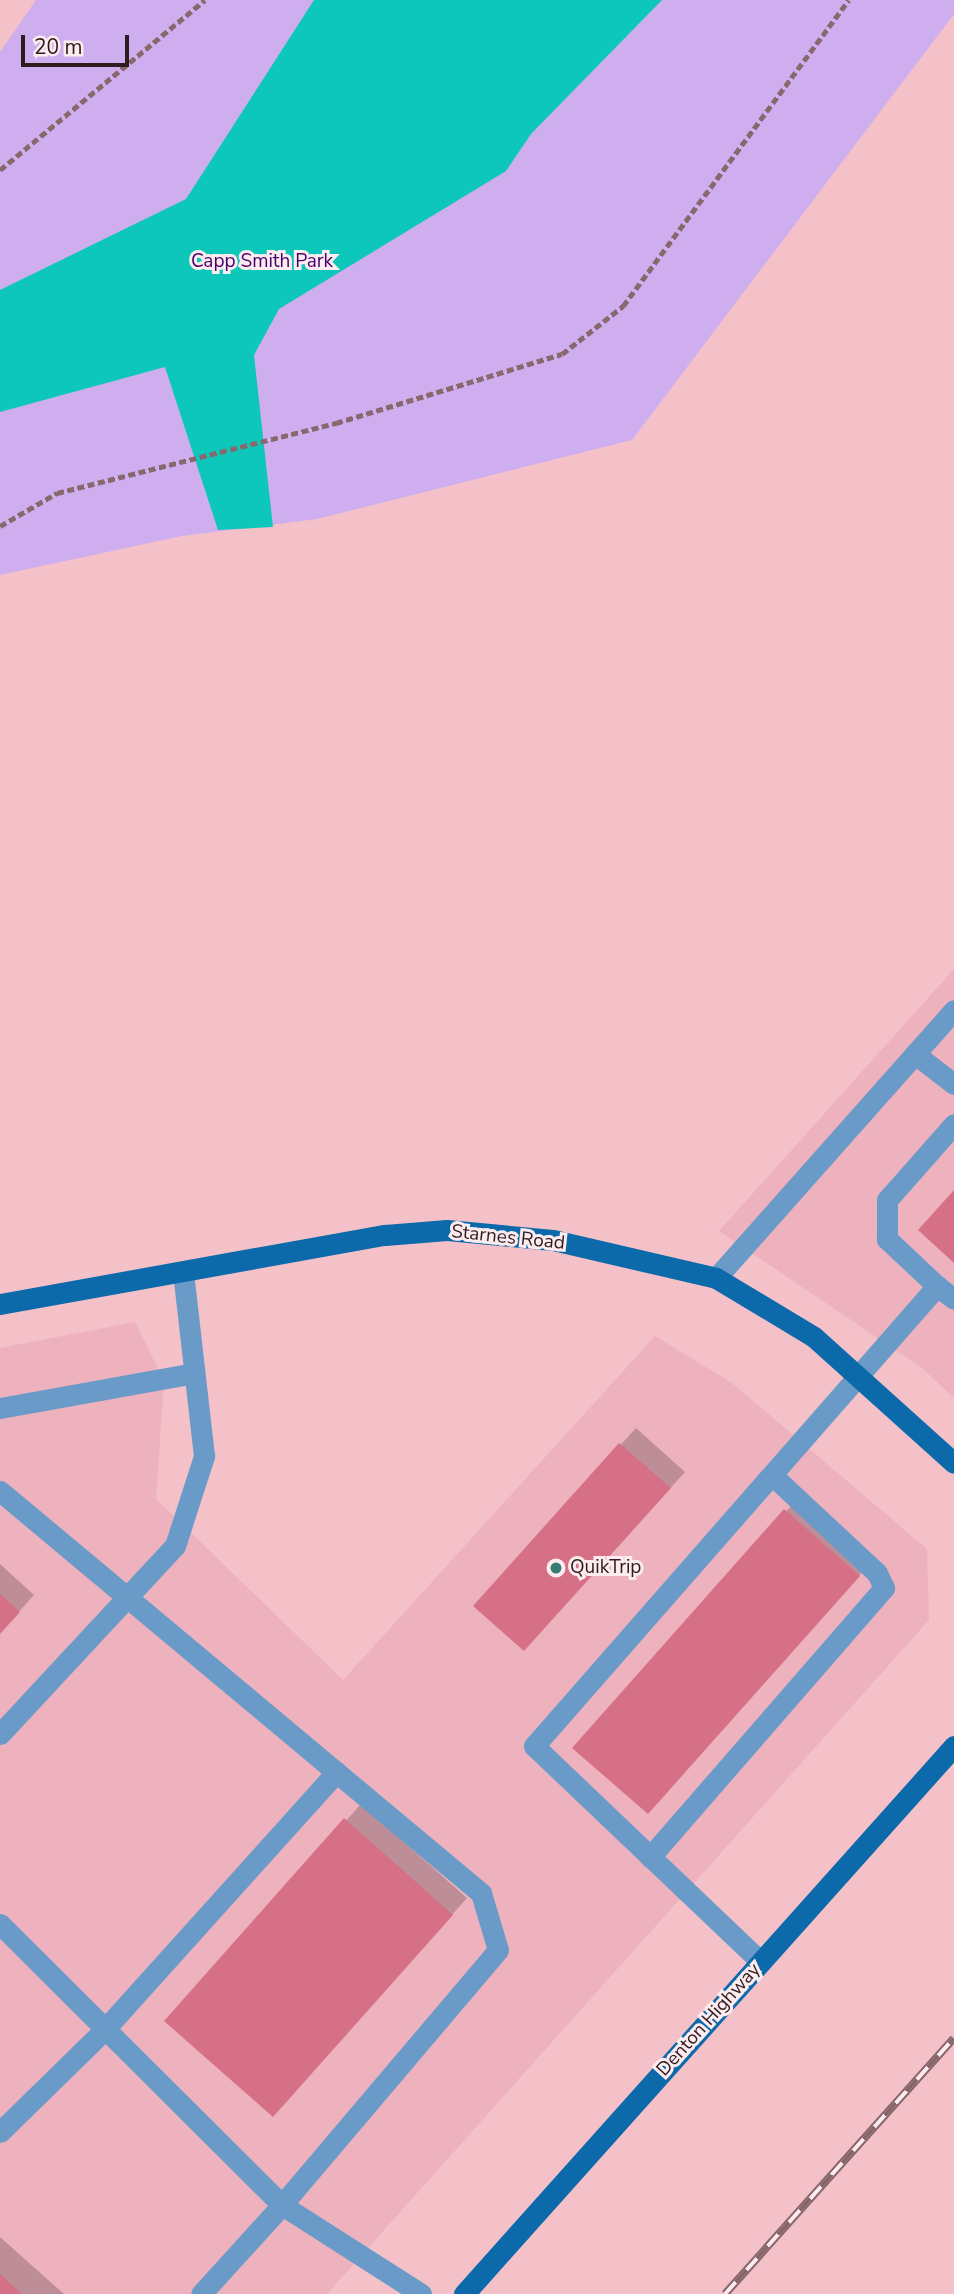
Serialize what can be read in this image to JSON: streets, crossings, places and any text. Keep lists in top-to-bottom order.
{
  "streets": {
    "main road": ["Starnes Road", "Denton Highway"]
  },
  "parks": ["Capp Smith Park"],
  "places": ["QuikTrip"],
  "scale_bar": "20 m"
}
